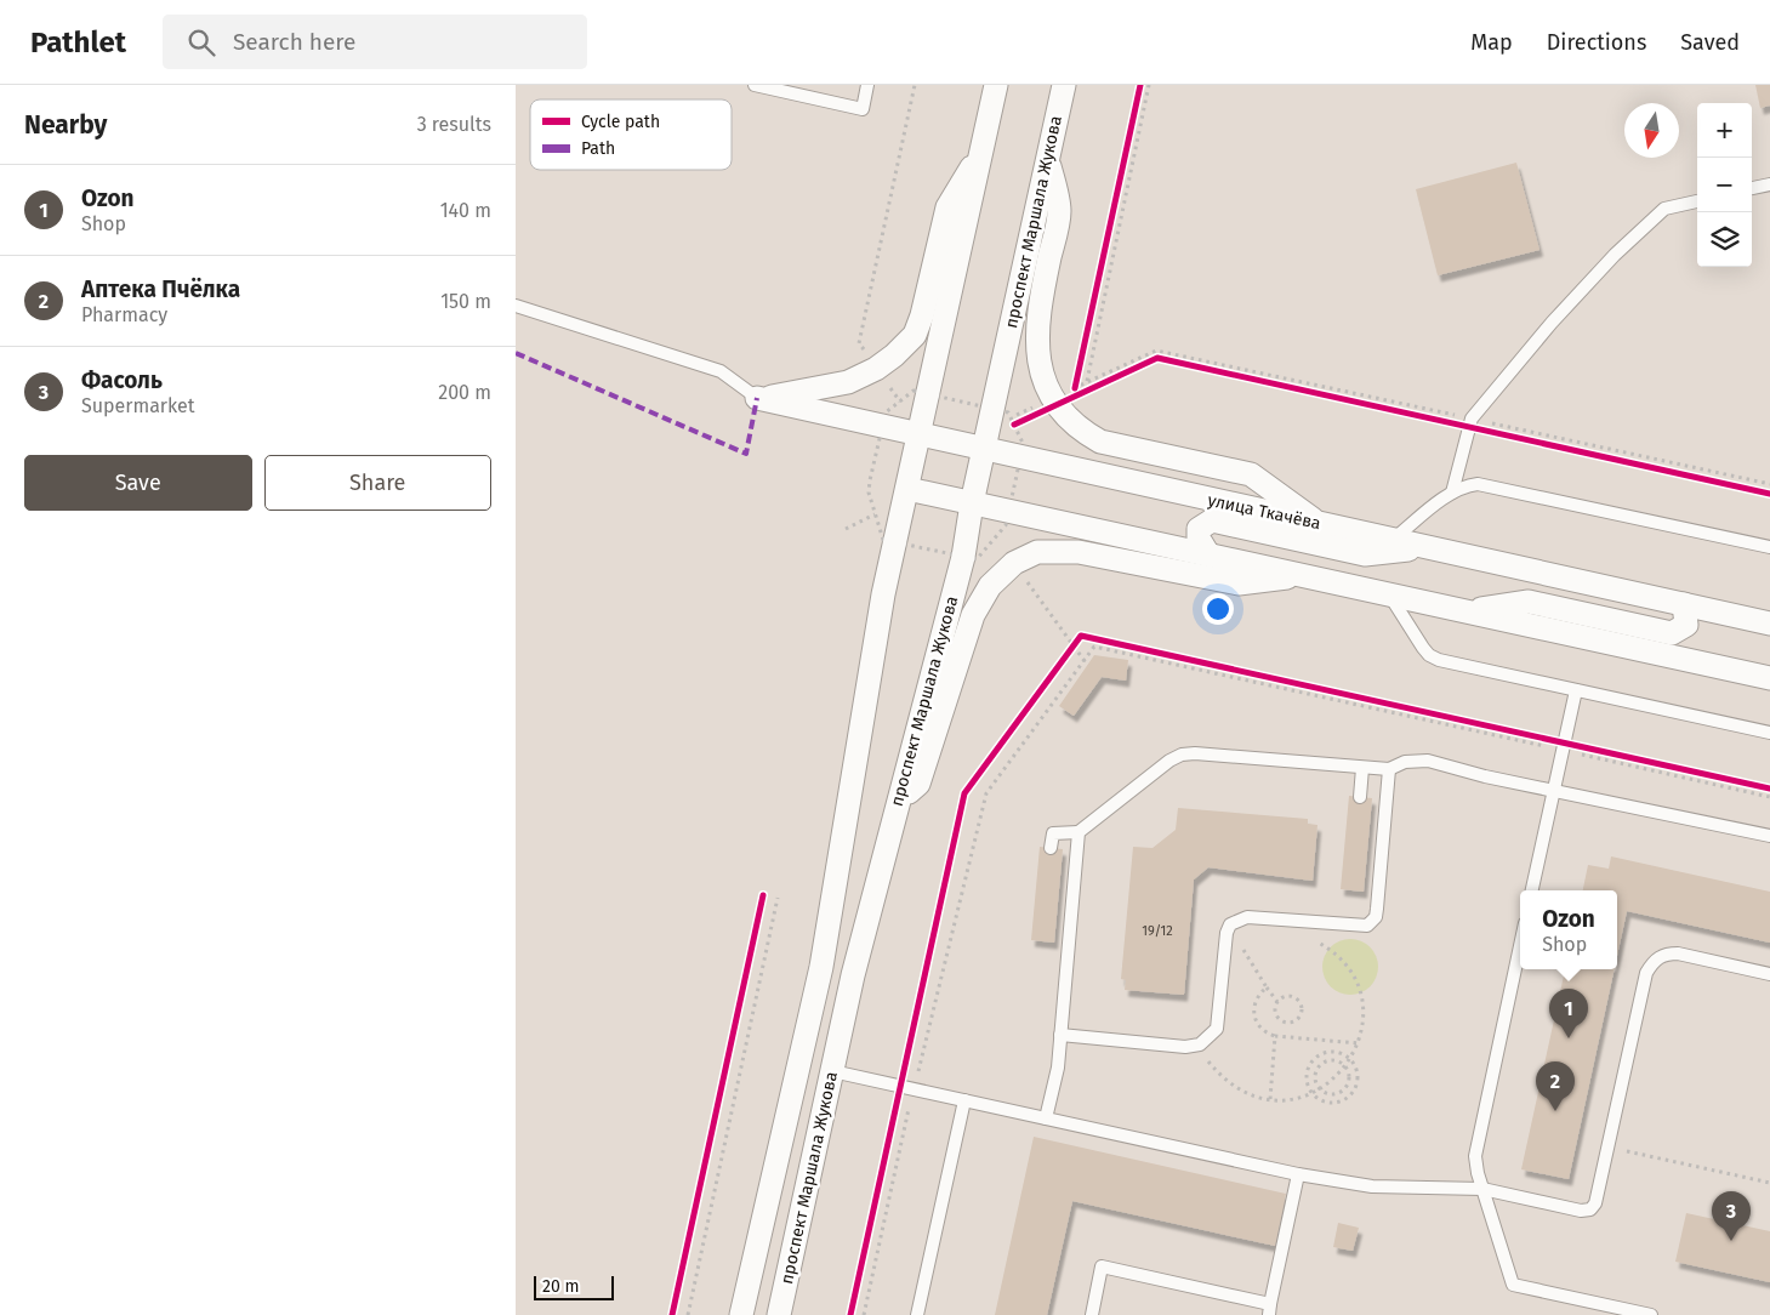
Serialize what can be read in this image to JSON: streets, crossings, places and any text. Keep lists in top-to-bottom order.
{
  "streets": {
    "street": ["проспект Маршала Жукова", "улица Ткачёва"]
  },
  "crossings": [
    ["проспект Маршала Жукова", "улица Ткачёва"]
  ],
  "house_numbers": ["19/12"],
  "legend": ["Cycle path", "Path"],
  "scale_bar": "20 m",
  "north": "bottom",
  "page": {
    "header": "Pathlet",
    "search": "Search here",
    "nav": ["Map", "Directions", "Saved"],
    "heading": ["Nearby", "3 results"],
    "map_buttons": ["+", "−"],
    "list": [
      {
        "mark": "1",
        "name": "Ozon",
        "note": "Shop",
        "value": "140 m"
      },
      {
        "mark": "2",
        "name": "Аптека Пчёлка",
        "note": "Pharmacy",
        "value": "150 m"
      },
      {
        "mark": "3",
        "name": "Фасоль",
        "note": "Supermarket",
        "value": "200 m"
      }
    ],
    "buttons": ["Save", "Share"],
    "popup": ["Ozon", "Shop"],
    "pins": ["1", "2", "3"],
    "scale": "20 m"
  }
}
